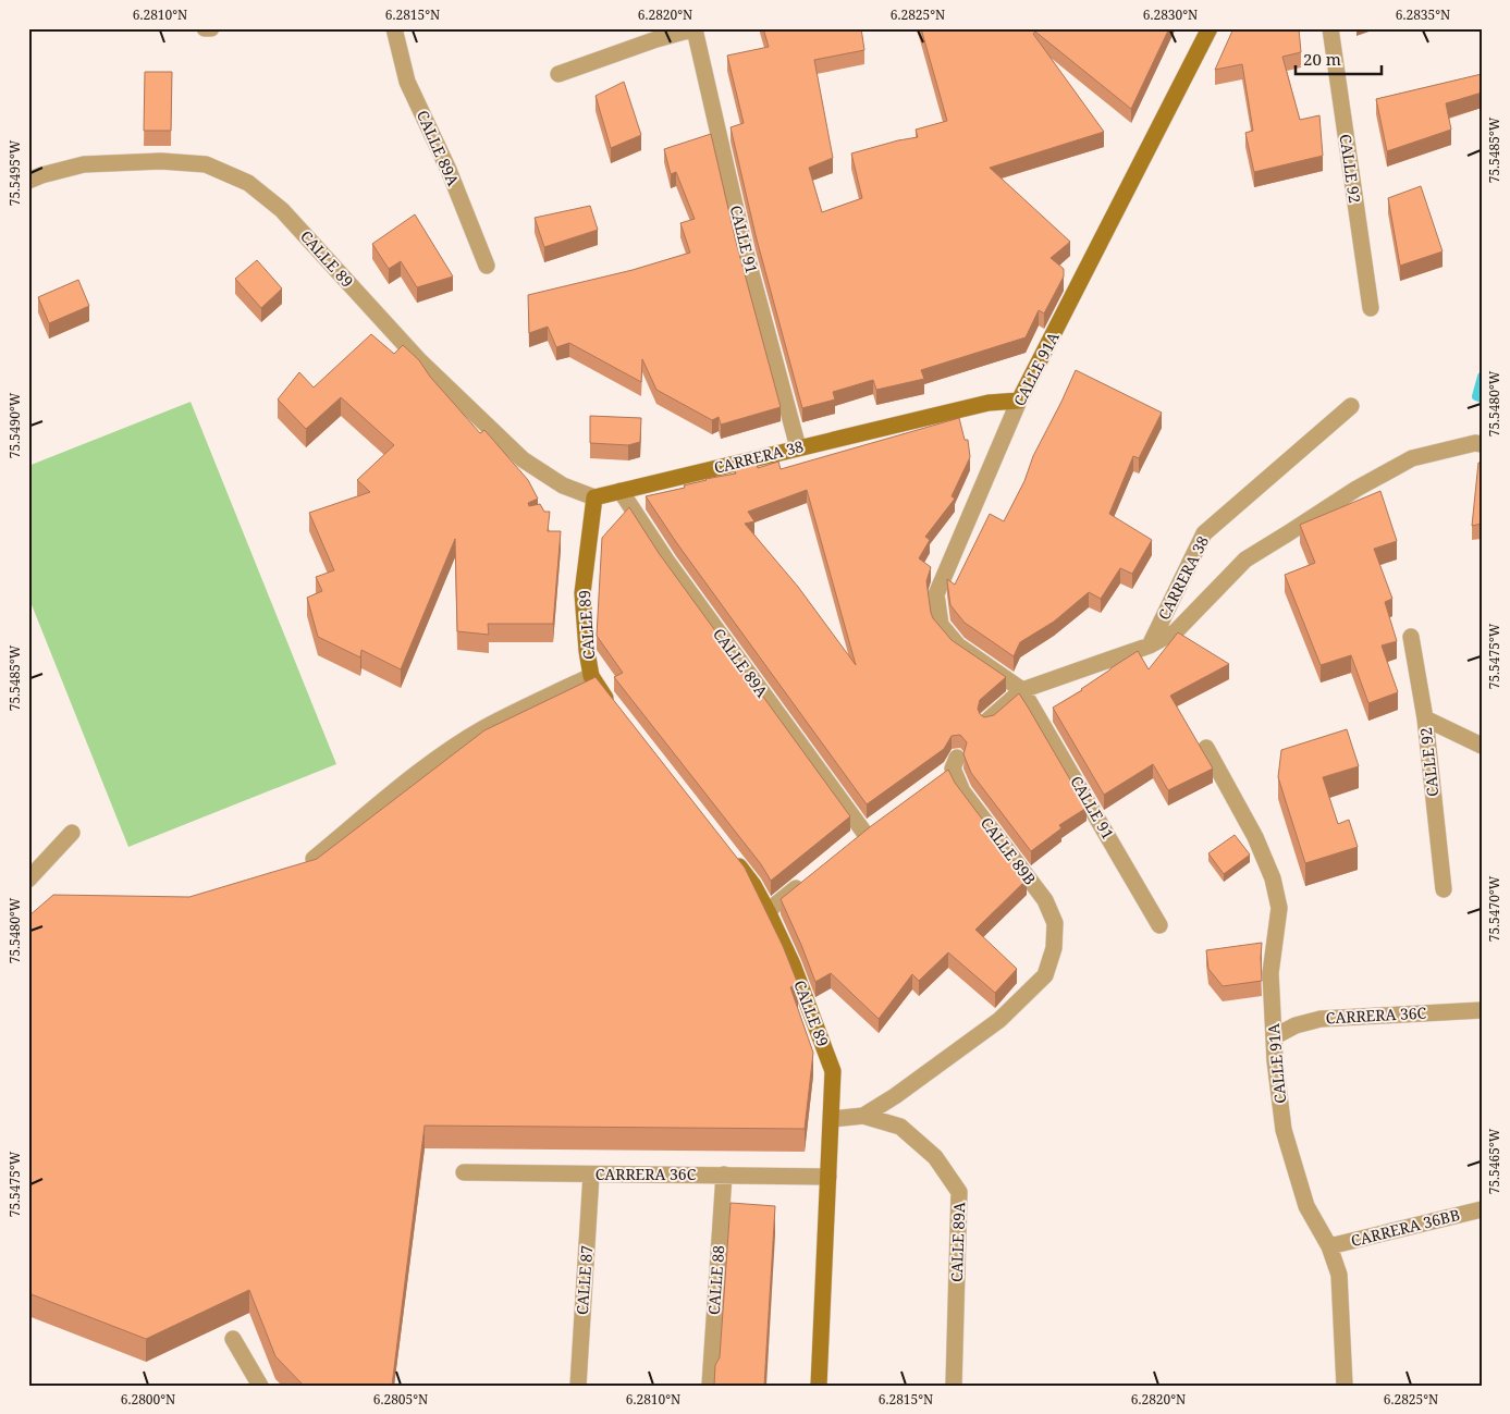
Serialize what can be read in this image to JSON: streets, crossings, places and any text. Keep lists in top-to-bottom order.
{
  "streets": {
    "street": [
      "CALLE 89A",
      "CALLE 92",
      "CALLE 91",
      "CALLE 89",
      "CALLE 91A",
      "CARRERA 38",
      "CALLE 89B",
      "CARRERA 36C",
      "CARRERA 36BB",
      "CALLE 87",
      "CALLE 88"
    ]
  },
  "crossings": [
    ["CALLE 89A", "CALLE 89"],
    ["CALLE 89A", "CARRERA 38"],
    ["CALLE 89A", "CALLE 89B"],
    ["CALLE 91", "CALLE 91A"],
    ["CALLE 91", "CARRERA 38"],
    ["CALLE 89", "CARRERA 38"],
    ["CALLE 89", "CARRERA 36C"],
    ["CALLE 91A", "CARRERA 38"],
    ["CALLE 91A", "CARRERA 36C"],
    ["CALLE 91A", "CARRERA 36BB"],
    ["CARRERA 36C", "CALLE 87"],
    ["CARRERA 36C", "CALLE 88"]
  ],
  "scale_bar": "20 m",
  "coordinates": [
    "6.2810°N",
    "6.2815°N",
    "6.2820°N",
    "6.2825°N",
    "6.2830°N",
    "6.2835°N",
    "75.5485°W",
    "75.5495°W",
    "75.5480°W",
    "75.5490°W",
    "75.5475°W",
    "75.5470°W",
    "75.5465°W",
    "6.2800°N",
    "6.2805°N"
  ]
}
